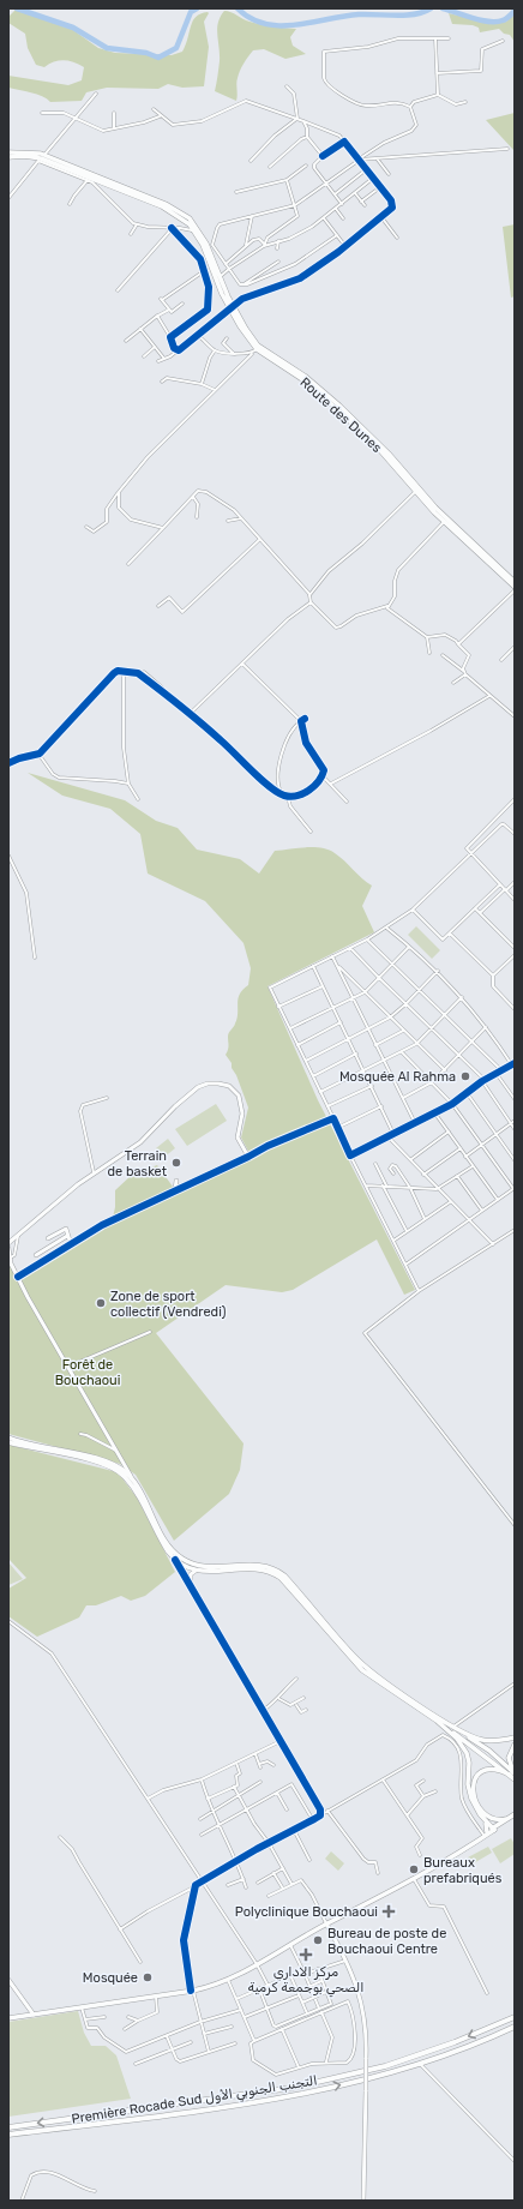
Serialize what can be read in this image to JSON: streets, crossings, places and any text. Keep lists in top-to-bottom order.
{
  "streets": {
    "highway": ["Première Rocade Sud التجنب الجنوبي الأول"],
    "main road": ["Route des Dunes"]
  },
  "parks": ["Forêt de Bouchaoui"],
  "places": {
    "other": [
      "Mosquée Al Rahma",
      "Terrain de basket",
      "Zone de sport collectif (Vendredi)",
      "Bureaux prefabriqués",
      "Bureau de poste de Bouchaoui Centre",
      "Mosquée"
    ],
    "health": ["Polyclinique Bouchaoui", "مركز الاداري الصحي بوجمعة كرمية"]
  }
}
